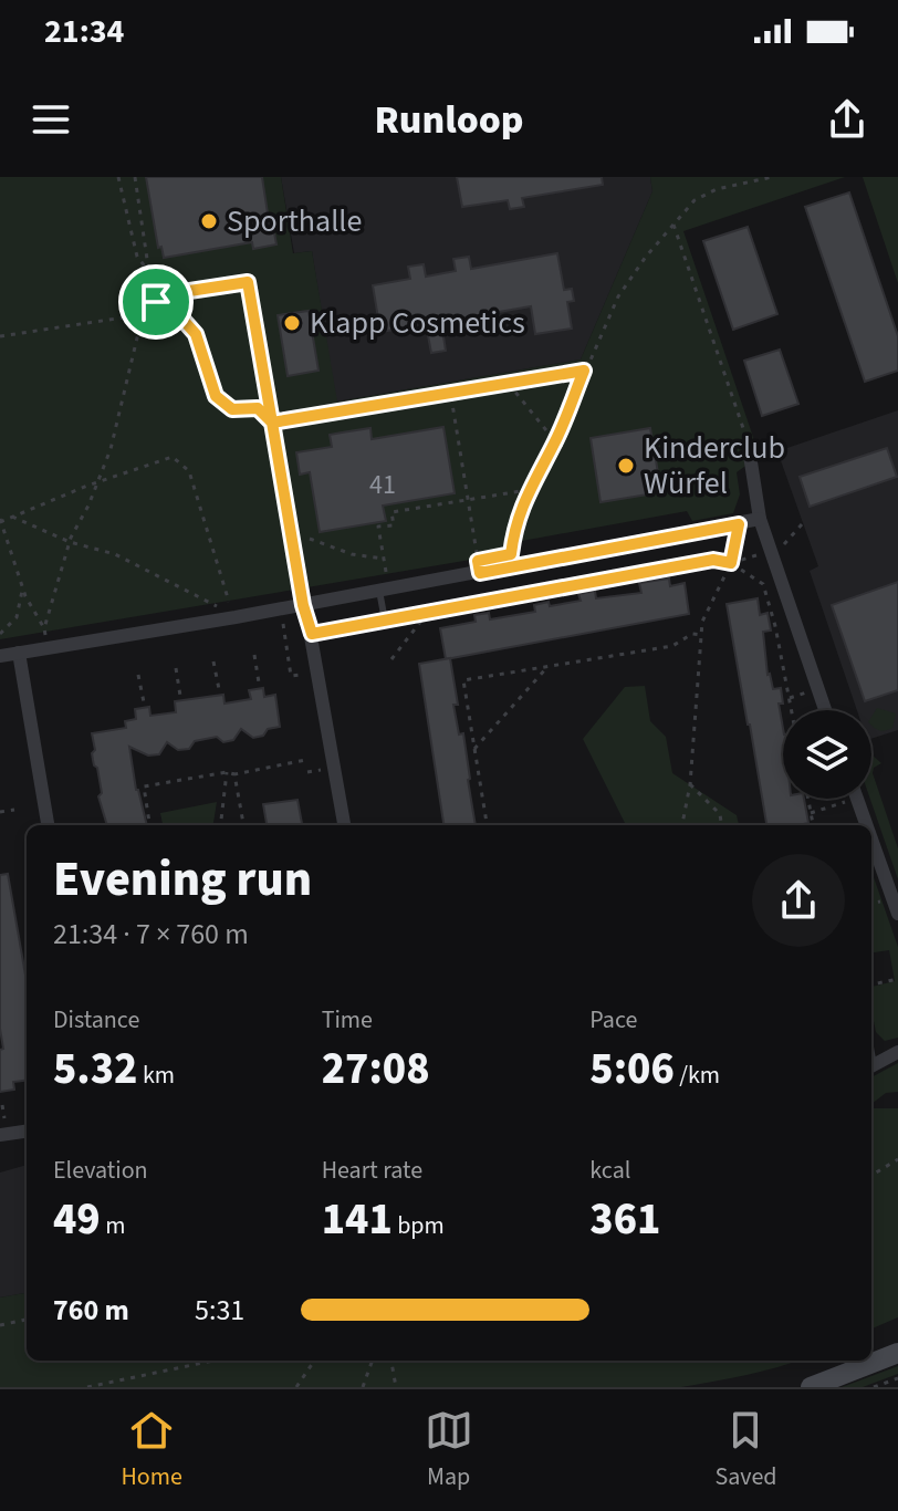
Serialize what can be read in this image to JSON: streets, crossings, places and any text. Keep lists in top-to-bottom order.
{
  "places": ["Sporthalle", "Klapp Cosmetics", "Kinderclub Würfel"],
  "house_numbers": ["41"],
  "page": {
    "status": "21:34",
    "header": "Runloop",
    "heading": ["Evening run", "21:34 · 7 × 760 m"],
    "stats": [
      ["Distance", "5.32 km"],
      ["Time", "27:08"],
      ["Pace", "5:06 /km"],
      ["Elevation", "49 m"],
      ["Heart rate", "141 bpm"],
      ["kcal", "361"]
    ],
    "list": [
      {
        "name": "760 m",
        "note": "5:31"
      }
    ],
    "tabs": ["Home", "Map", "Saved"]
  }
}
